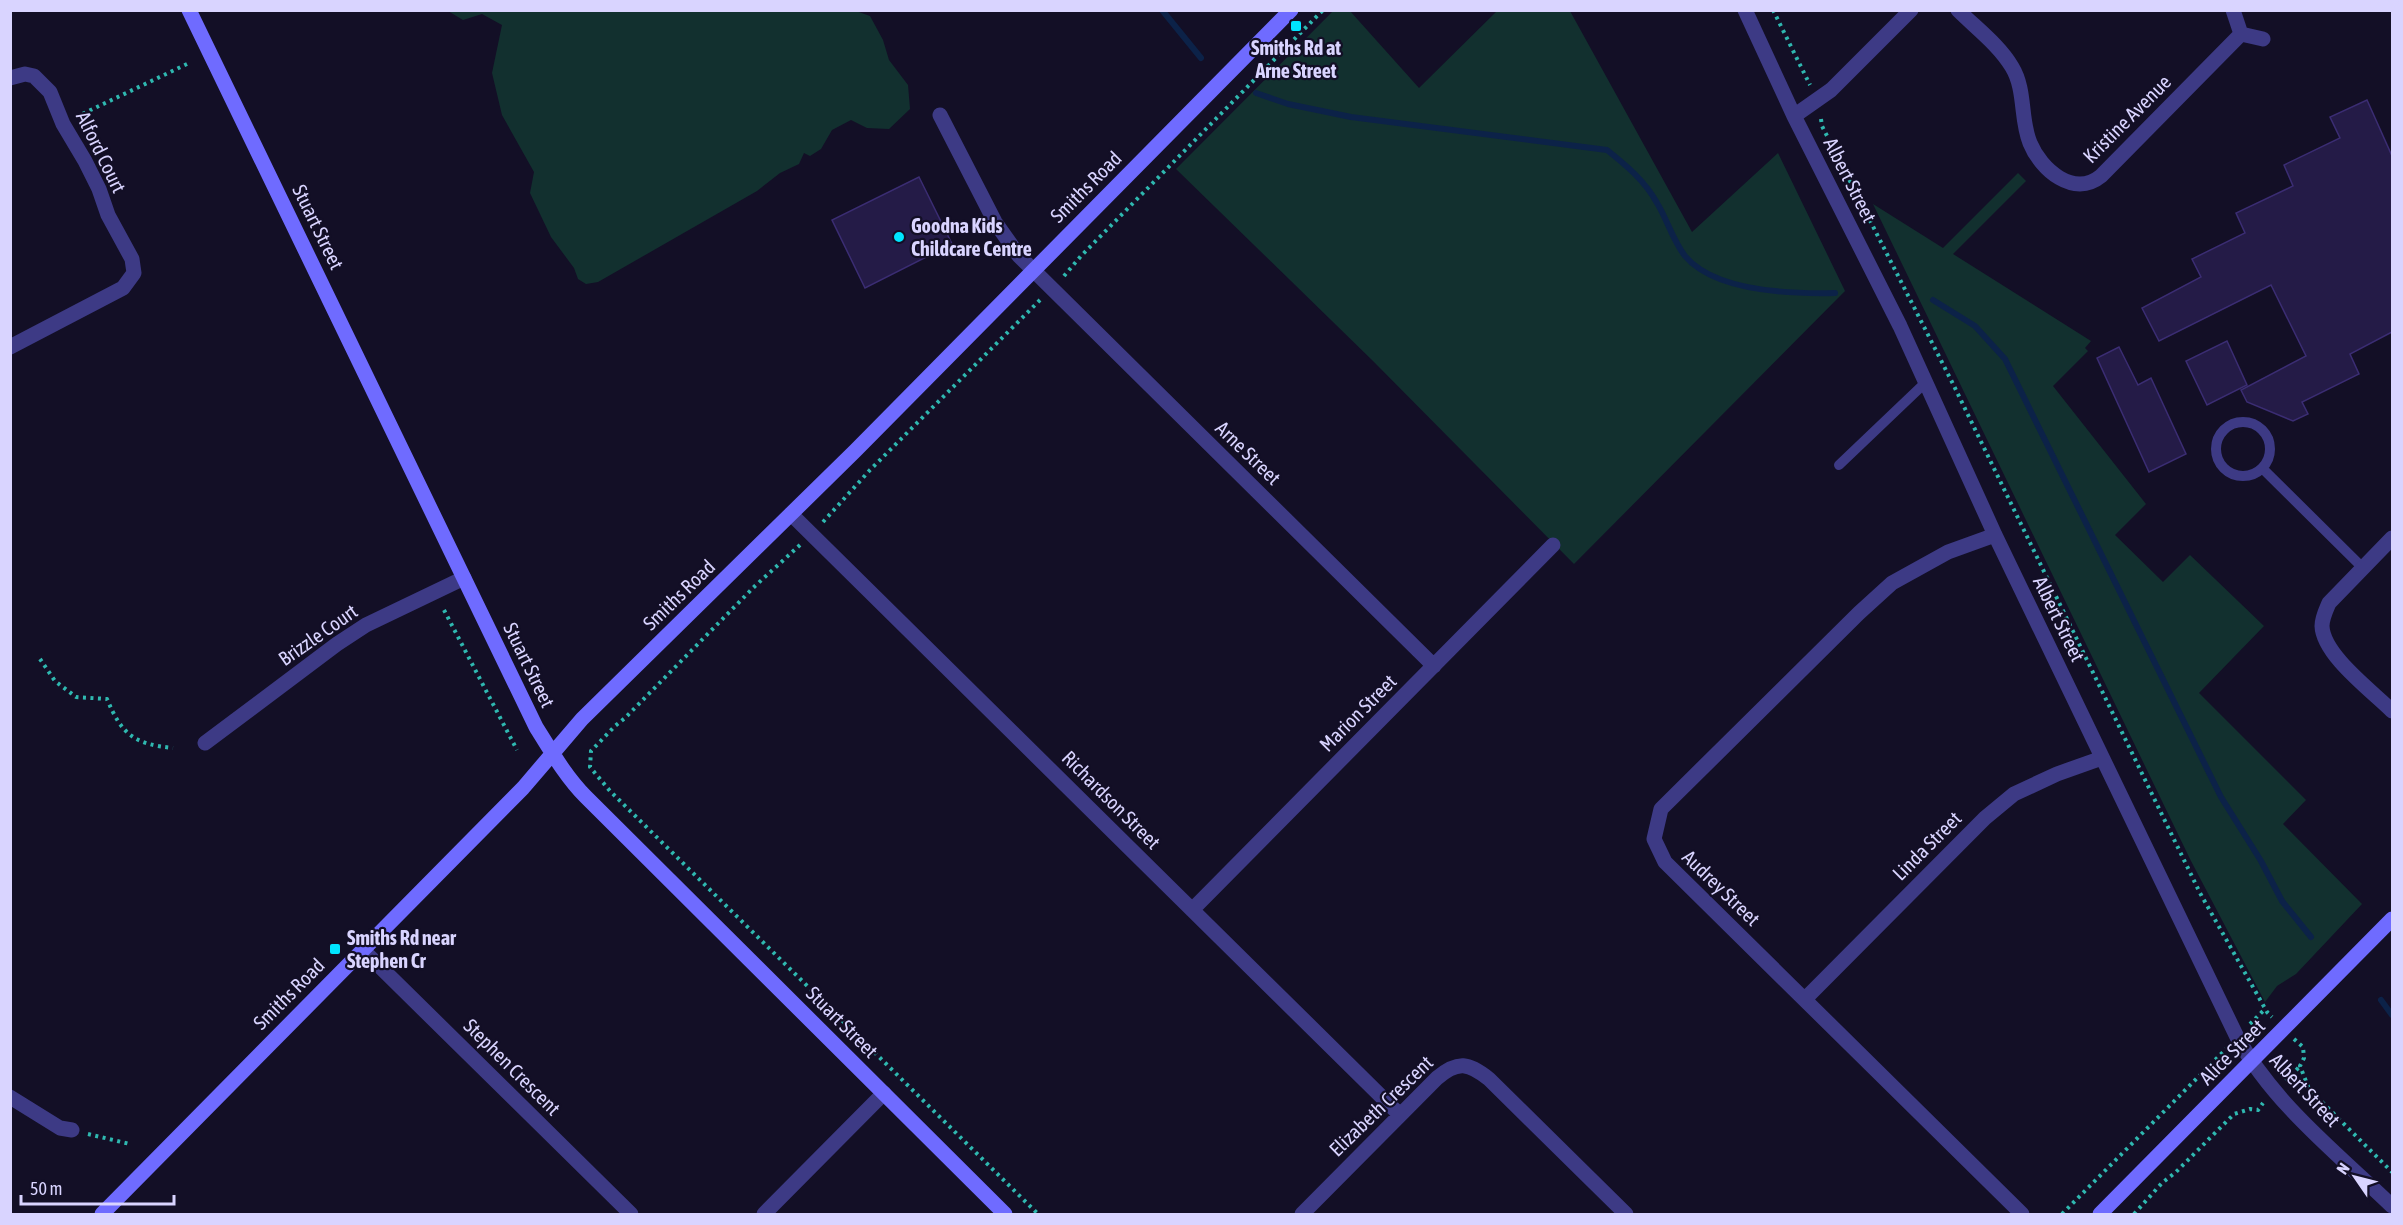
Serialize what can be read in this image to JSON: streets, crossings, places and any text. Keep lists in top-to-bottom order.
{
  "streets": {
    "street": [
      "Kristine Avenue",
      "Alford Court",
      "Albert Street",
      "Smiths Road",
      "Stuart Street",
      "Arne Street",
      "Brizzle Court",
      "Marion Street",
      "Richardson Street",
      "Linda Street",
      "Audrey Street",
      "Alice Street",
      "Stephen Crescent",
      "Elizabeth Crescent"
    ]
  },
  "crossings": [
    ["Albert Street", "Linda Street"],
    ["Albert Street", "Audrey Street"],
    ["Albert Street", "Alice Street"],
    ["Smiths Road", "Stuart Street"],
    ["Smiths Road", "Arne Street"],
    ["Smiths Road", "Richardson Street"],
    ["Smiths Road", "Stephen Crescent"],
    ["Stuart Street", "Brizzle Court"],
    ["Arne Street", "Marion Street"],
    ["Marion Street", "Richardson Street"],
    ["Richardson Street", "Elizabeth Crescent"],
    ["Linda Street", "Audrey Street"]
  ],
  "places": {
    "transit": ["Smiths Rd at Arne Street", "Smiths Rd near Stephen Cr"],
    "other": ["Goodna Kids Childcare Centre"]
  },
  "scale_bar": "50 m",
  "north": "top left"
}
